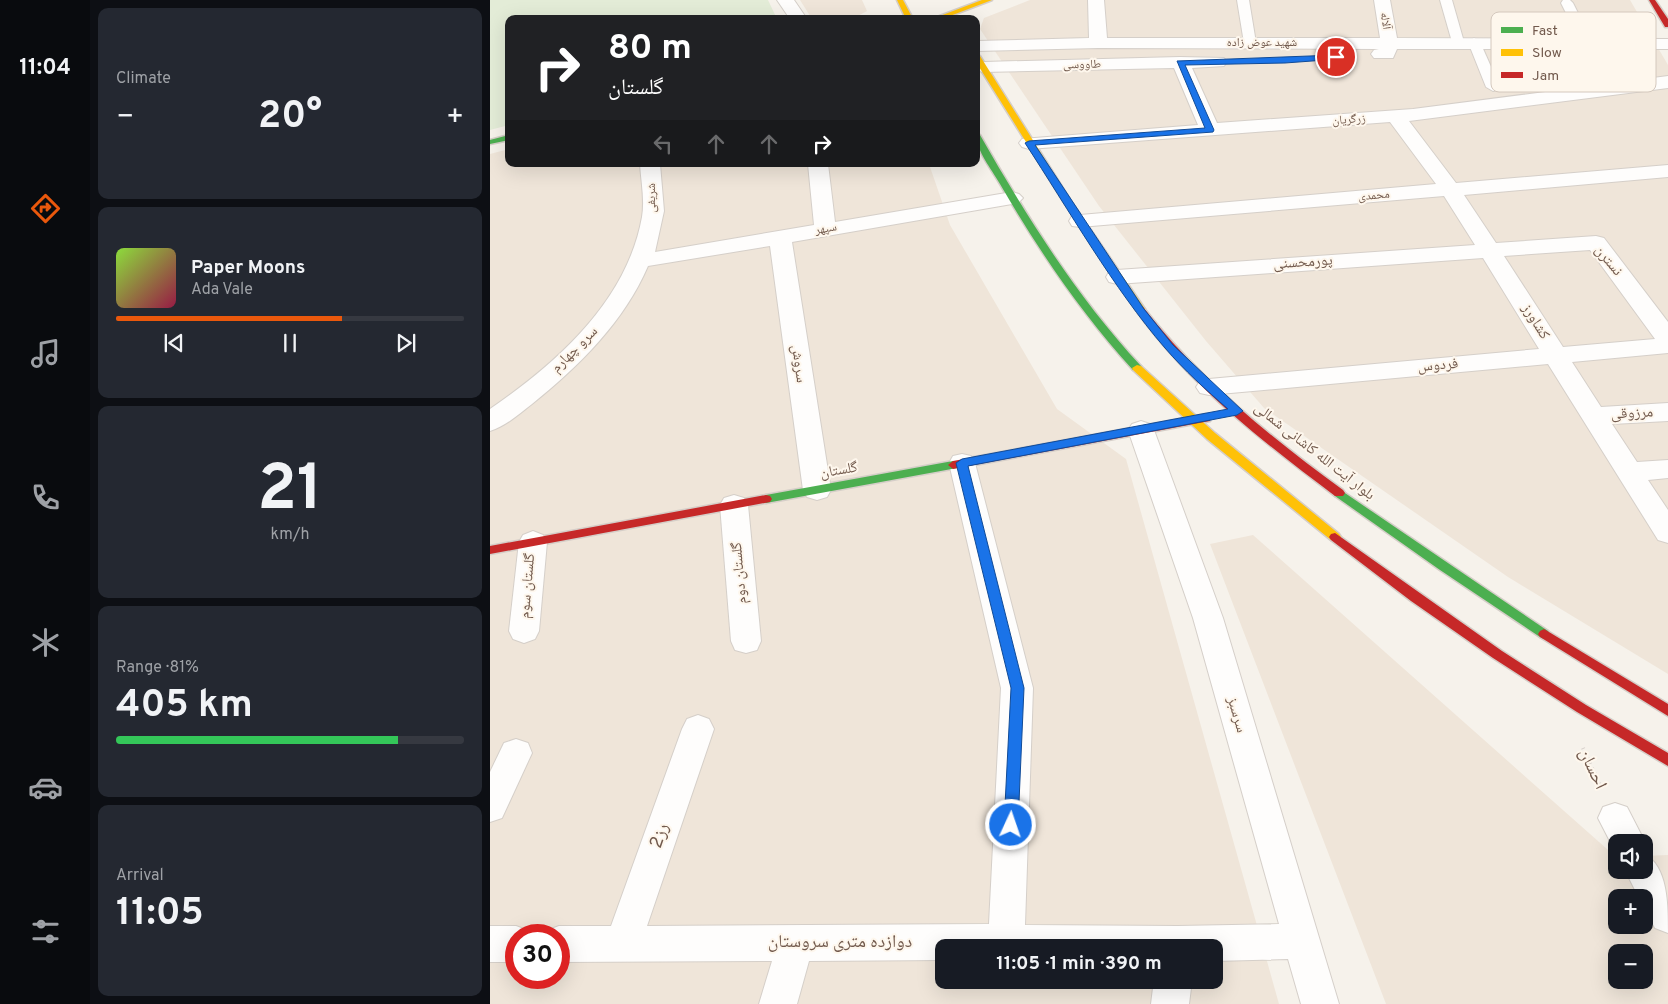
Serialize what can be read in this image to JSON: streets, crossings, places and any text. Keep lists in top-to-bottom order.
{
  "streets": {
    "main road": ["بلوار آیت الله کاشانی شمالی", "گلستان"],
    "street": [
      "آلاله",
      "شهید عوض زاده",
      "طاووسی",
      "زرگریان",
      "محمدی",
      "شریفی",
      "سپهر",
      "نسترن",
      "پورمحسنی",
      "کشاورز",
      "سرو چهارم",
      "سروش",
      "فردوس",
      "مرزوقی",
      "گلستان دوم",
      "گلستان سوم",
      "سرسبز",
      "رز2",
      "دوازده متری سروستان"
    ],
    "path": ["احسان"]
  },
  "crossings": [
    ["آلاله", "شهید عوض زاده"],
    ["طاووسی", "بلوار آیت الله کاشانی شمالی"],
    ["زرگریان", "کشاورز"],
    ["زرگریان", "بلوار آیت الله کاشانی شمالی"],
    ["محمدی", "کشاورز"],
    ["محمدی", "بلوار آیت الله کاشانی شمالی"],
    ["شریفی", "سپهر"],
    ["شریفی", "سرو چهارم"],
    ["سپهر", "سرو چهارم"],
    ["سپهر", "سروش"],
    ["نسترن", "پورمحسنی"],
    ["نسترن", "کشاورز"],
    ["پورمحسنی", "کشاورز"],
    ["پورمحسنی", "بلوار آیت الله کاشانی شمالی"],
    ["کشاورز", "فردوس"],
    ["کشاورز", "مرزوقی"],
    ["سروش", "گلستان"],
    ["فردوس", "بلوار آیت الله کاشانی شمالی"],
    ["بلوار آیت الله کاشانی شمالی", "گلستان"],
    ["گلستان", "گلستان دوم"],
    ["گلستان", "گلستان سوم"],
    ["گلستان", "سرسبز"],
    ["سرسبز", "دوازده متری سروستان"],
    ["رز2", "دوازده متری سروستان"]
  ],
  "legend": ["Fast", "Slow", "Jam"],
  "page": {
    "tabs": "11:04",
    "tile": [
      "Climate",
      ["21", "km/h"],
      ["Range · 81%", "405 km"],
      ["Arrival", "11:05"]
    ],
    "turn": ["80 m", "گلستان"],
    "heat": ["−", "20°", "+"],
    "song": ["Paper Moons", "Ada Vale"],
    "map_buttons": ["+", "−"],
    "limit": "30",
    "trip": "11:05 · 1 min · 390 m"
  }
}
